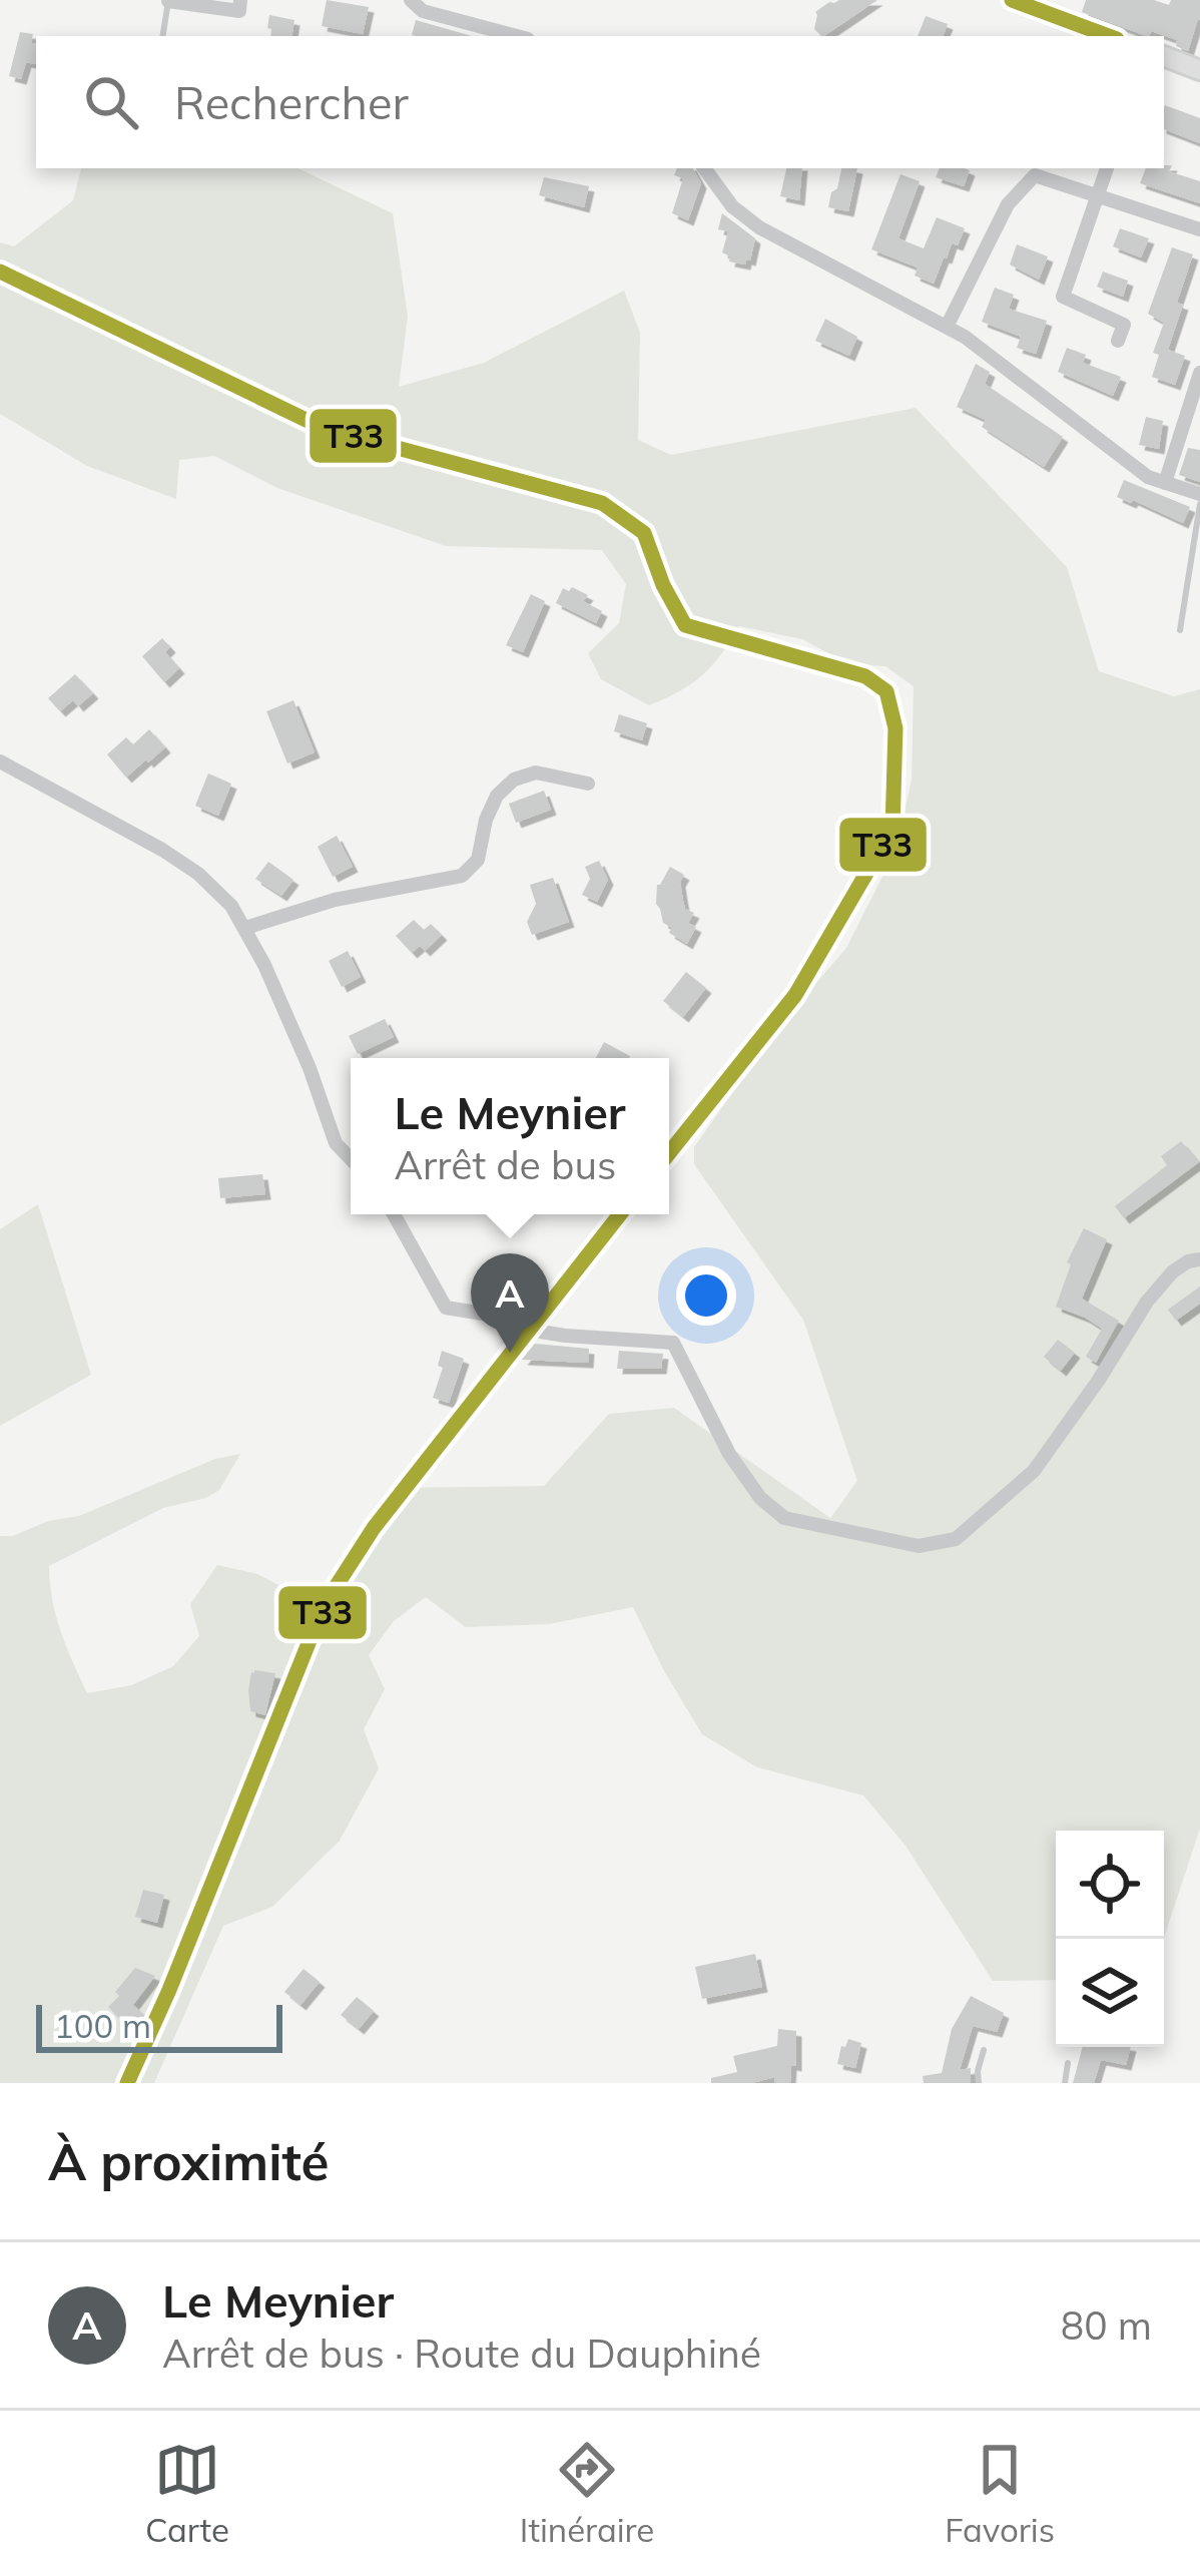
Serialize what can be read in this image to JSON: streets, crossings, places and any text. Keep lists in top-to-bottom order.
{
  "lines": ["transit line T33"],
  "scale_bar": "100 m",
  "page": {
    "search": "Rechercher",
    "popup": ["Le Meynier", "Arrêt de bus"],
    "pins": "A",
    "scale": "100 m",
    "heading": "À proximité",
    "list": [
      {
        "mark": "A",
        "name": "Le Meynier",
        "note": "Arrêt de bus · Route du Dauphiné",
        "value": "80 m"
      }
    ],
    "nav": ["Carte", "Itinéraire", "Favoris"]
  }
}
